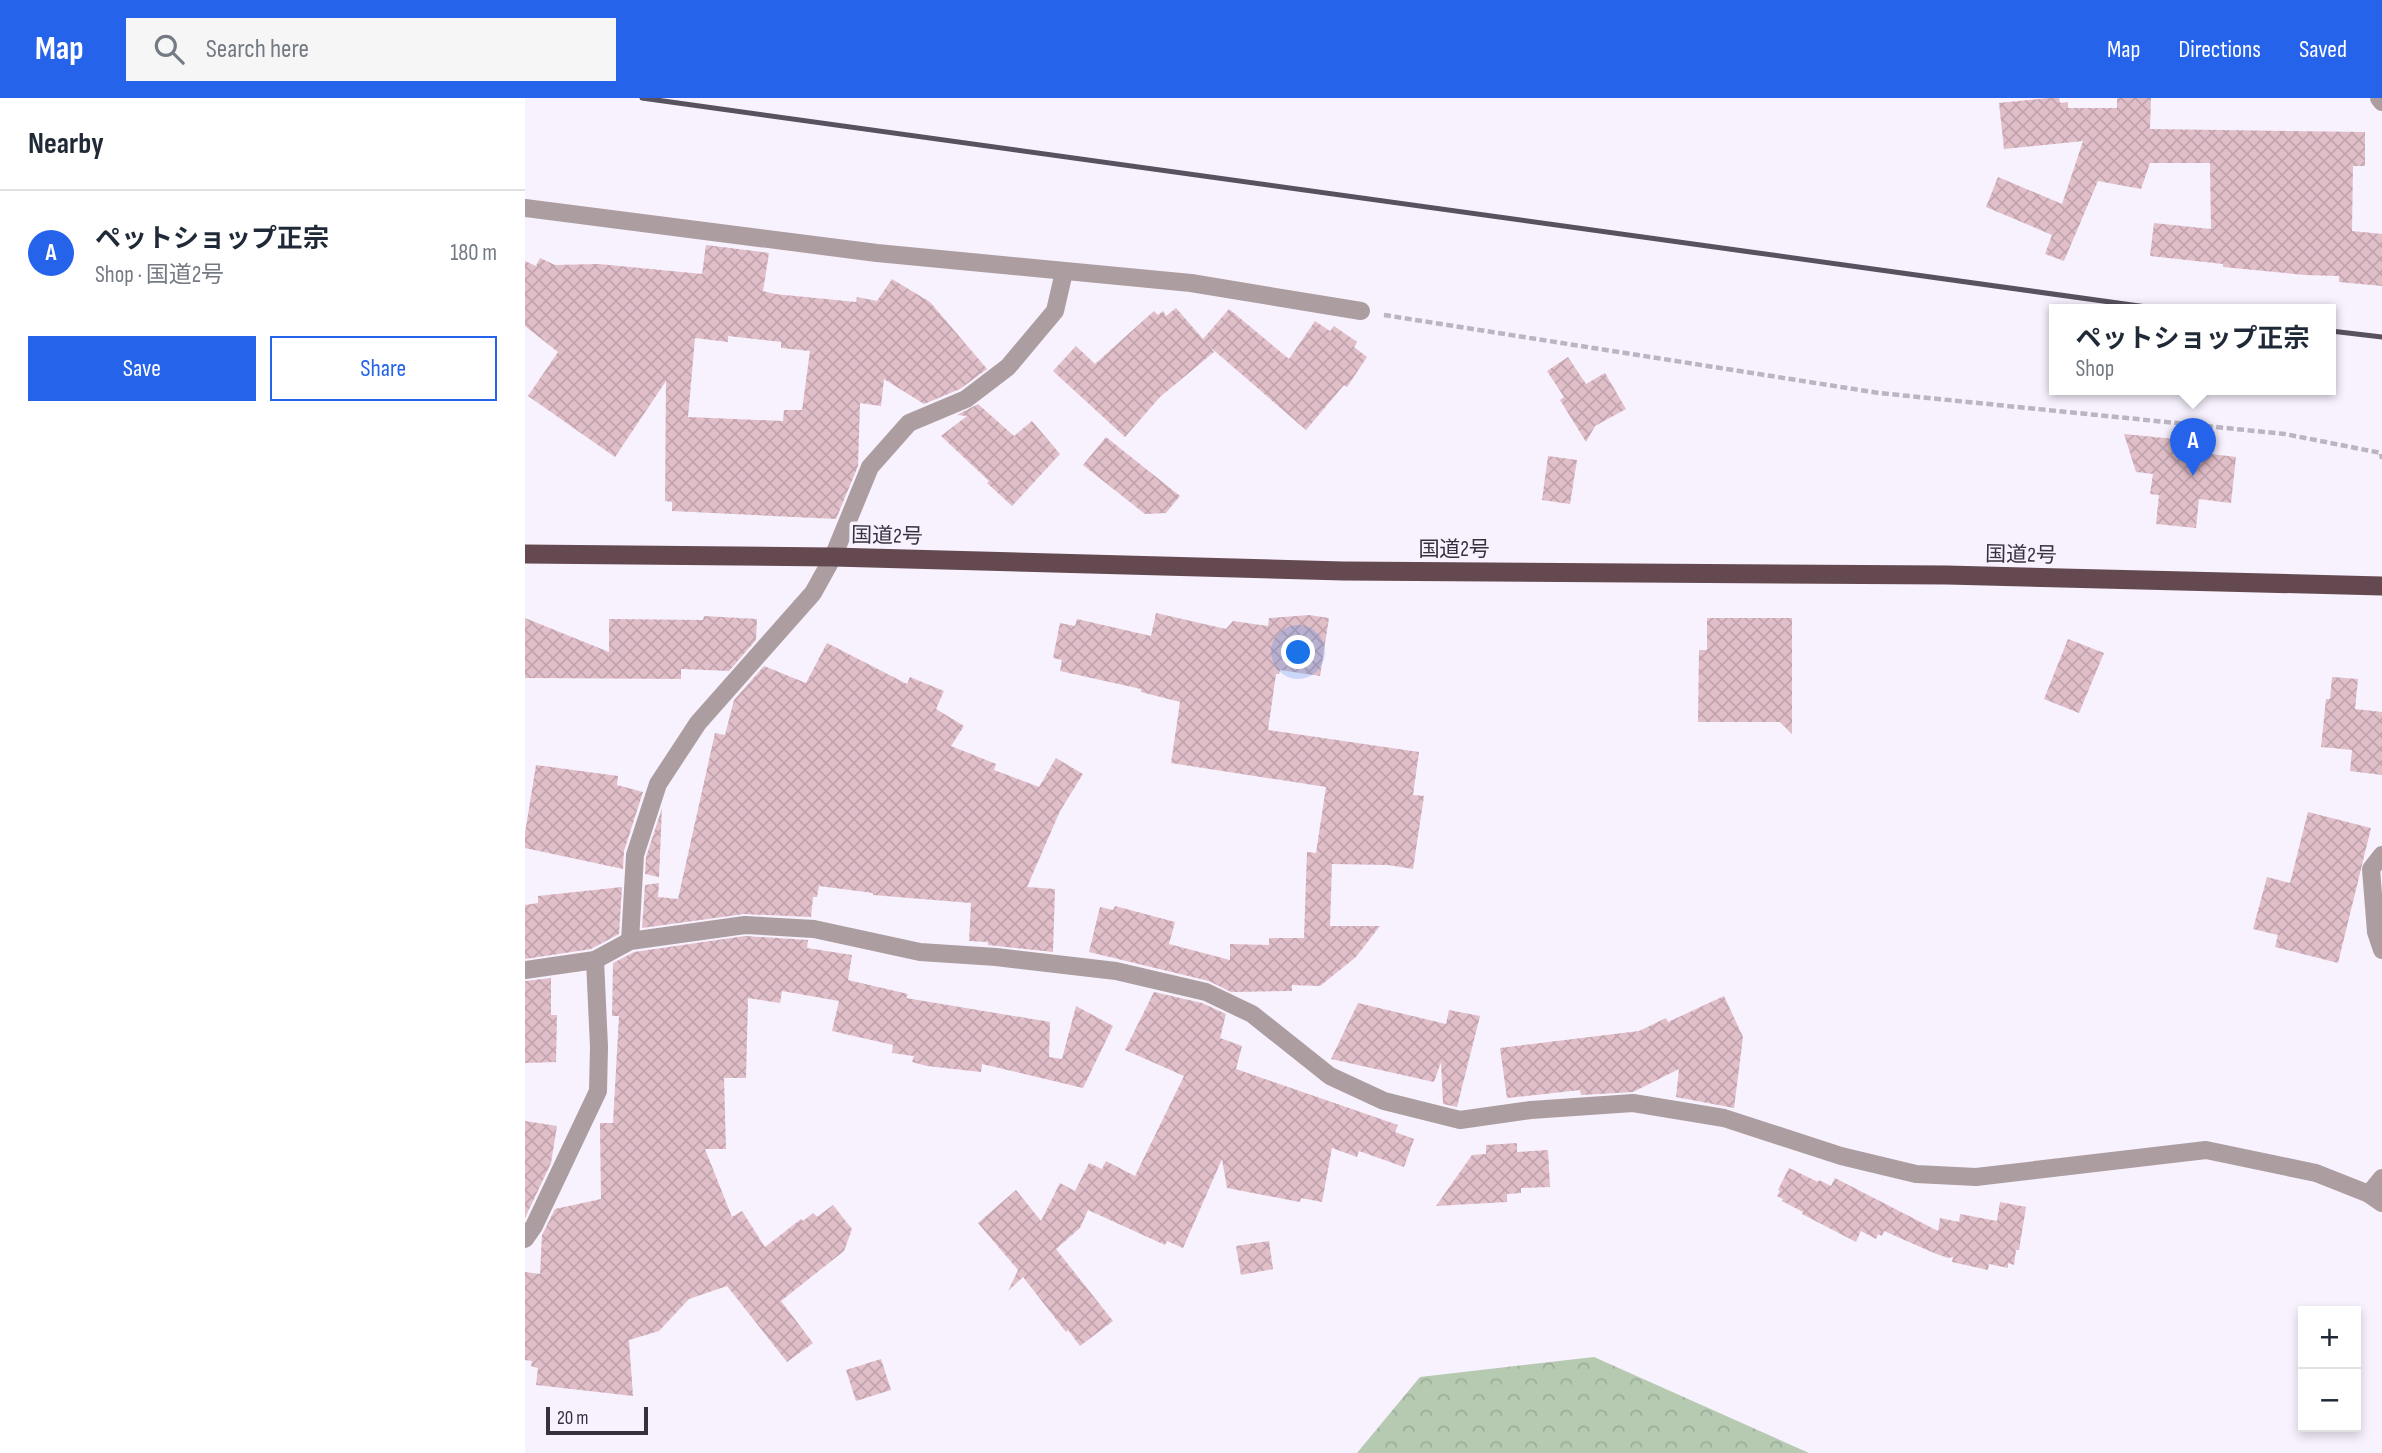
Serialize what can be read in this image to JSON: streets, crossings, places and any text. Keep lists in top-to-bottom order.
{
  "streets": {
    "highway": ["国道2号"]
  },
  "scale_bar": "20 m",
  "page": {
    "header": "Map",
    "search": "Search here",
    "nav": ["Map", "Directions", "Saved"],
    "heading": "Nearby",
    "list": [
      {
        "mark": "A",
        "name": "ペットショップ正宗",
        "note": "Shop · 国道2号",
        "value": "180 m"
      }
    ],
    "popup": ["ペットショップ正宗", "Shop"],
    "buttons": ["Save", "Share"],
    "pins": "A",
    "map_buttons": ["+", "−"],
    "scale": "20 m"
  }
}
